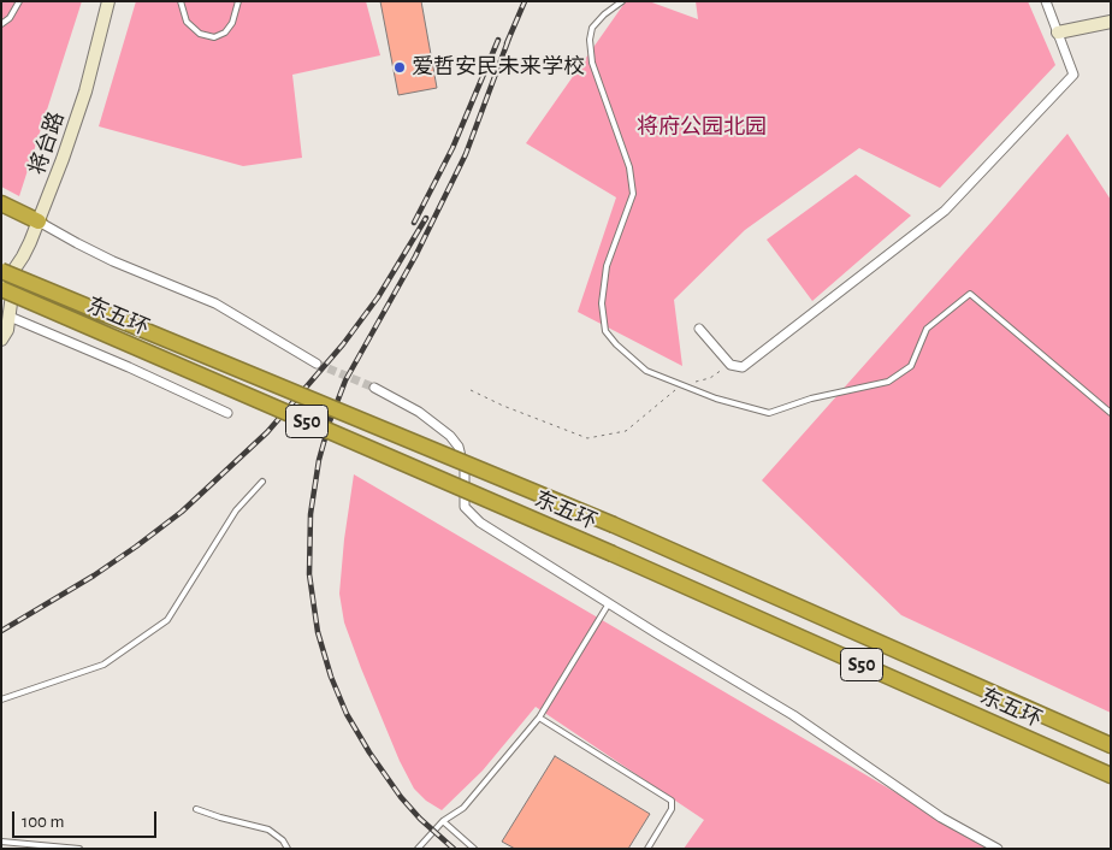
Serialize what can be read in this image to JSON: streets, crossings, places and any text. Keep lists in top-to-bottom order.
{
  "streets": {
    "highway": ["东五环", "S50"],
    "main road": ["将台路"]
  },
  "crossings": [
    ["将台路", "东五环"]
  ],
  "parks": ["将府公园北园"],
  "places": ["爱哲安民未来学校"],
  "scale_bar": "100 m"
}
